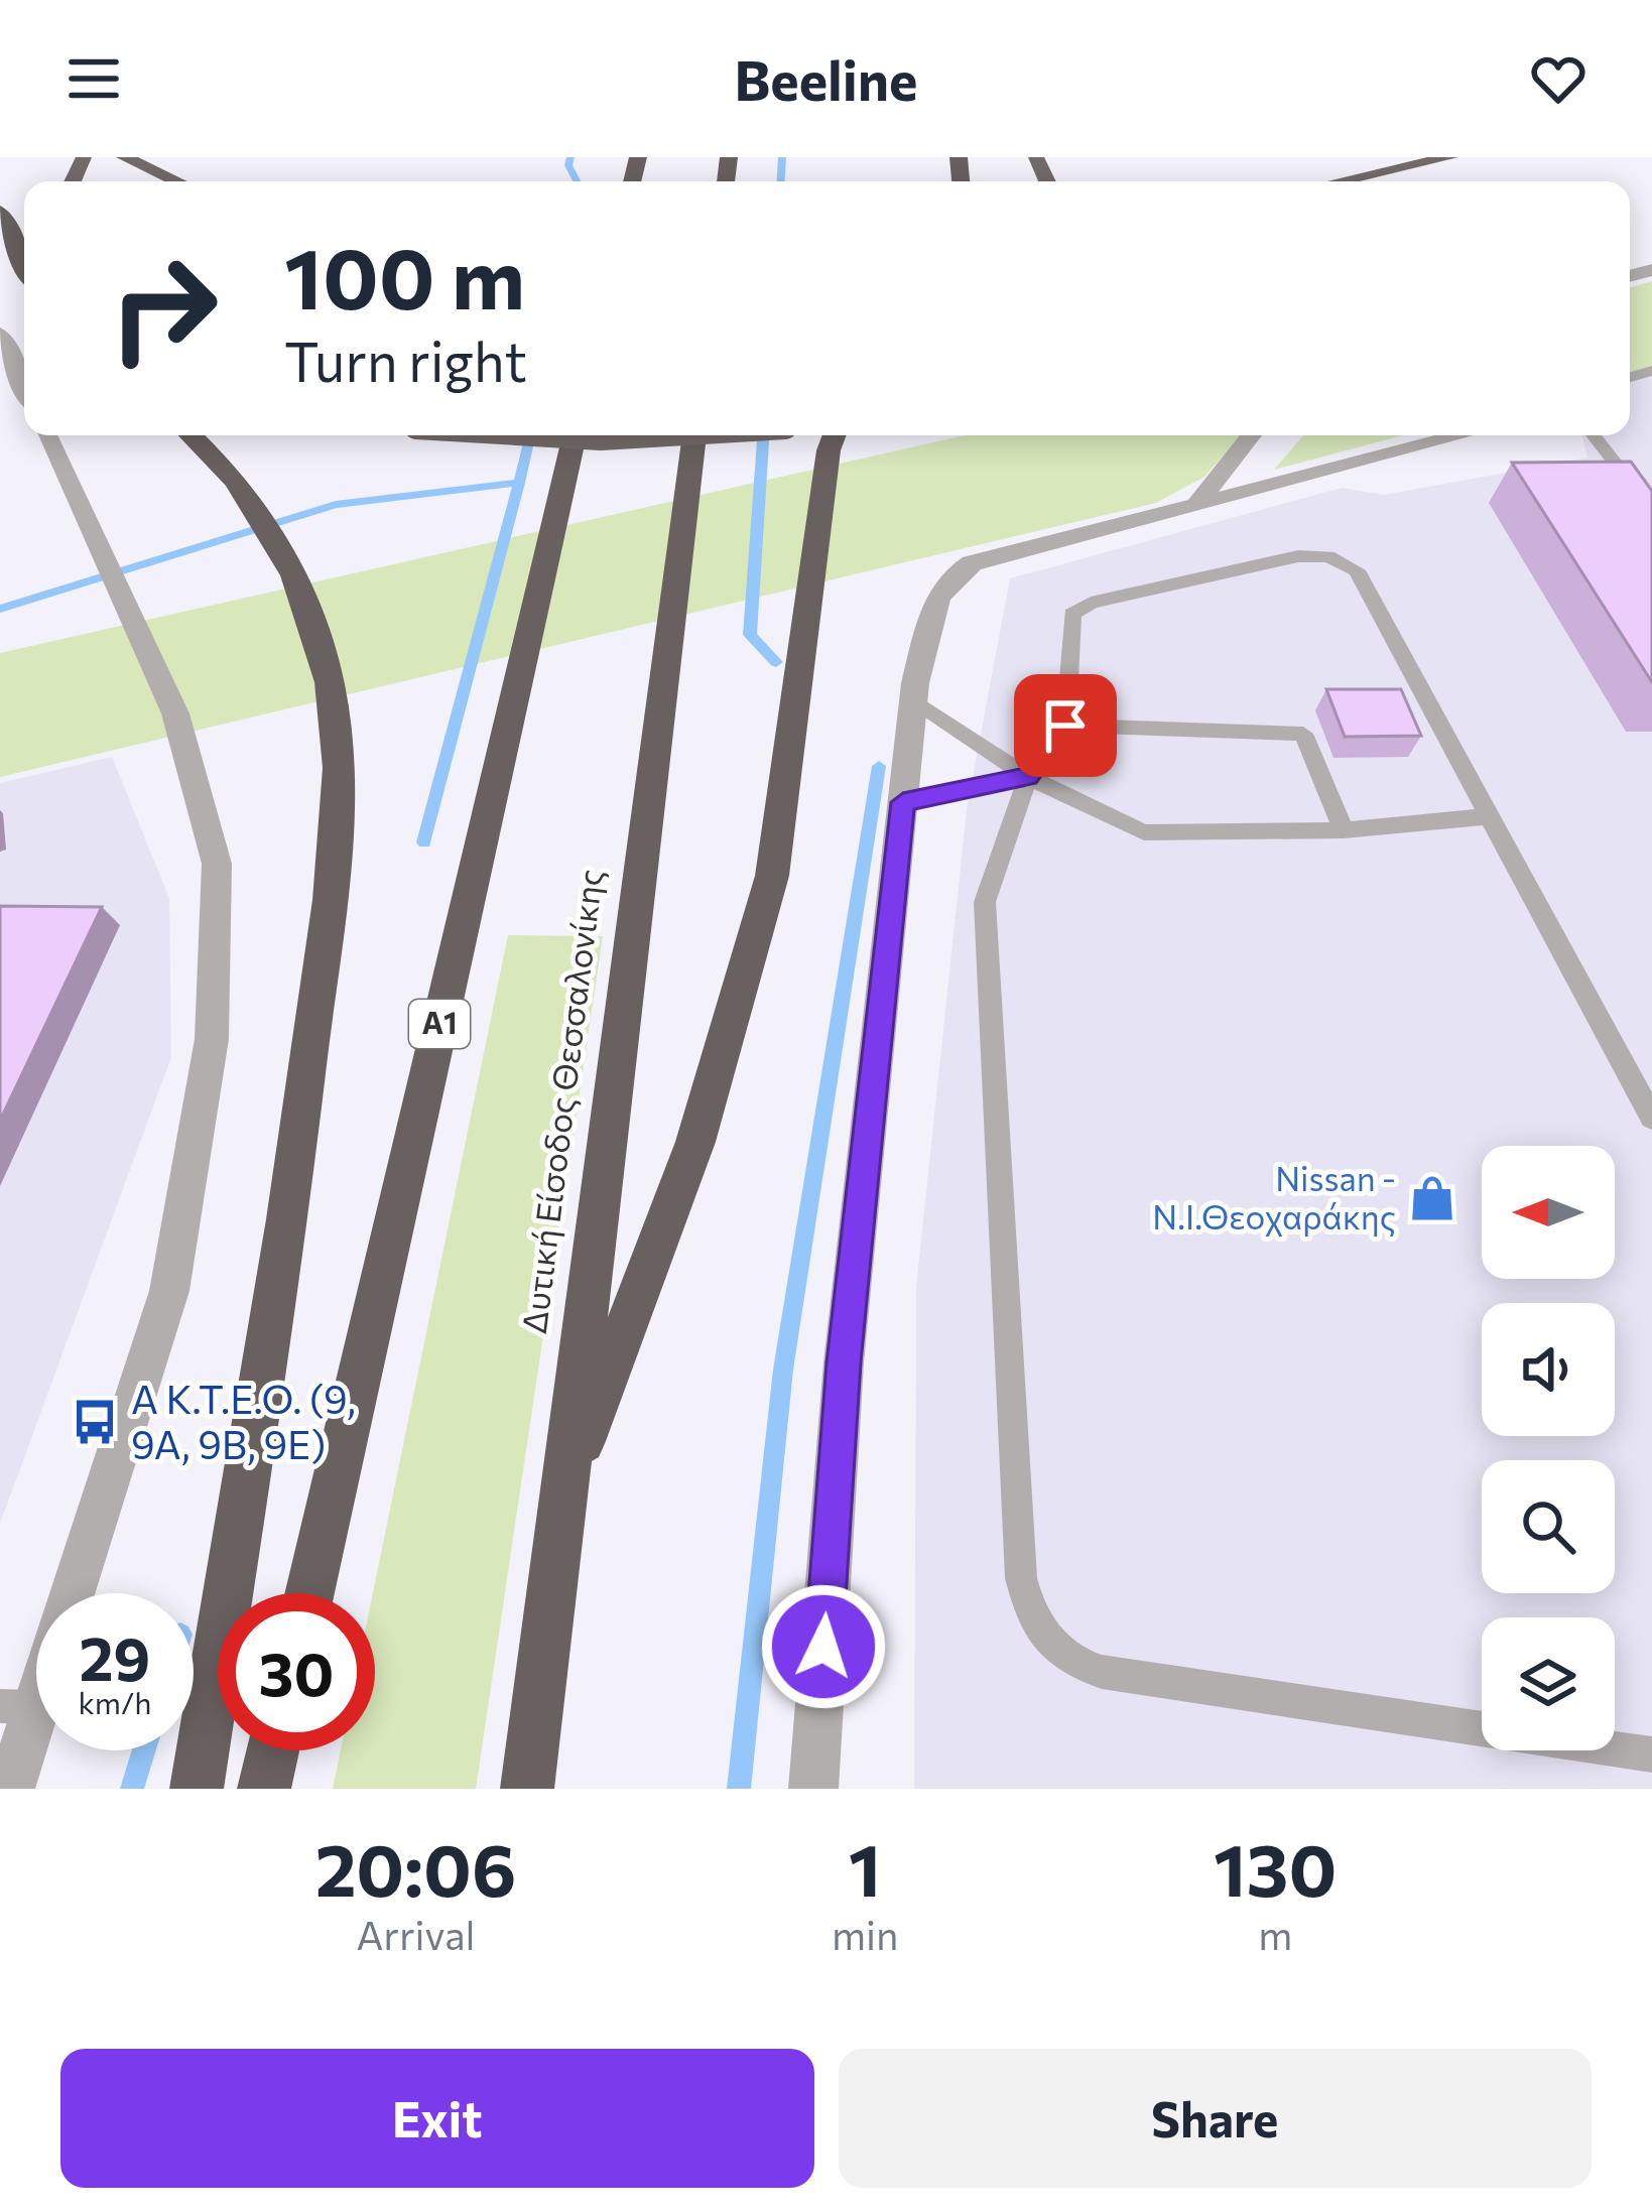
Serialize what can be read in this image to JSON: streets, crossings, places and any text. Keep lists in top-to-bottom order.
{
  "streets": {
    "highway": ["Α1", "Δυτική Είσοδος Θεσσαλονίκης"]
  },
  "places": {
    "shop": ["Nissan - Ν.Ι.Θεοχαράκης"],
    "bus stop": ["Α Κ.Τ.Ε.Ο. (9, 9Α, 9Β, 9Ε)"]
  },
  "north": "left",
  "page": {
    "header": "Beeline",
    "turn": ["100 m", "Turn right"],
    "speed": "29 km/h",
    "limit": "30",
    "eta": [
      "20:06",
      "Arrival",
      "1",
      "min",
      "130",
      "m"
    ],
    "buttons": ["Exit", "Share"]
  }
}
